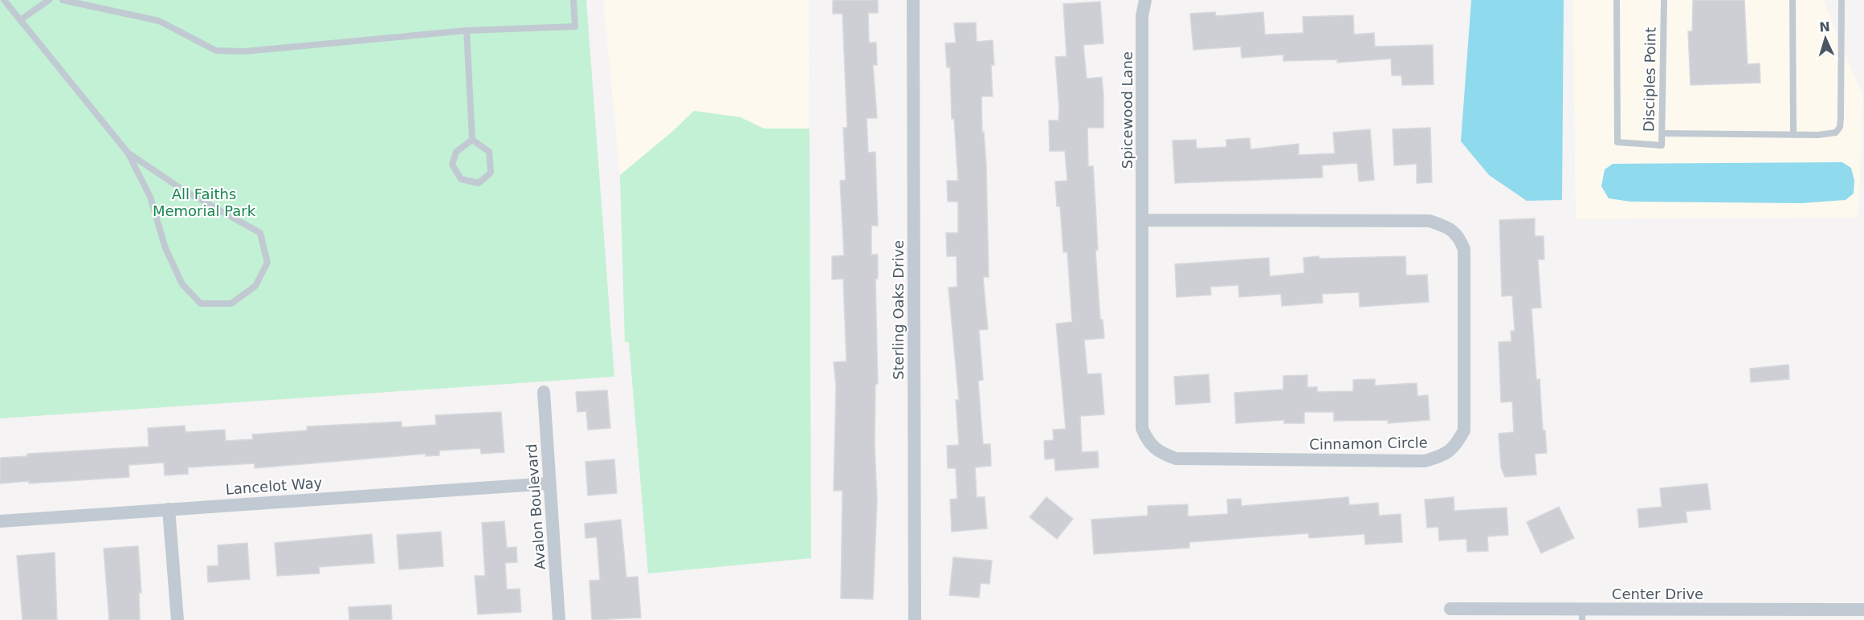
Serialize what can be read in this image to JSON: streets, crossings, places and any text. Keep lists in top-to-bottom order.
{
  "streets": {
    "street": [
      "Spicewood Lane",
      "Sterling Oaks Drive",
      "Cinnamon Circle",
      "Lancelot Way",
      "Avalon Boulevard",
      "Center Drive"
    ],
    "lane": ["Disciples Point"]
  },
  "crossings": [
    ["Spicewood Lane", "Cinnamon Circle"],
    ["Lancelot Way", "Avalon Boulevard"]
  ],
  "parks": ["All Faiths Memorial Park"],
  "north": "top"
}
